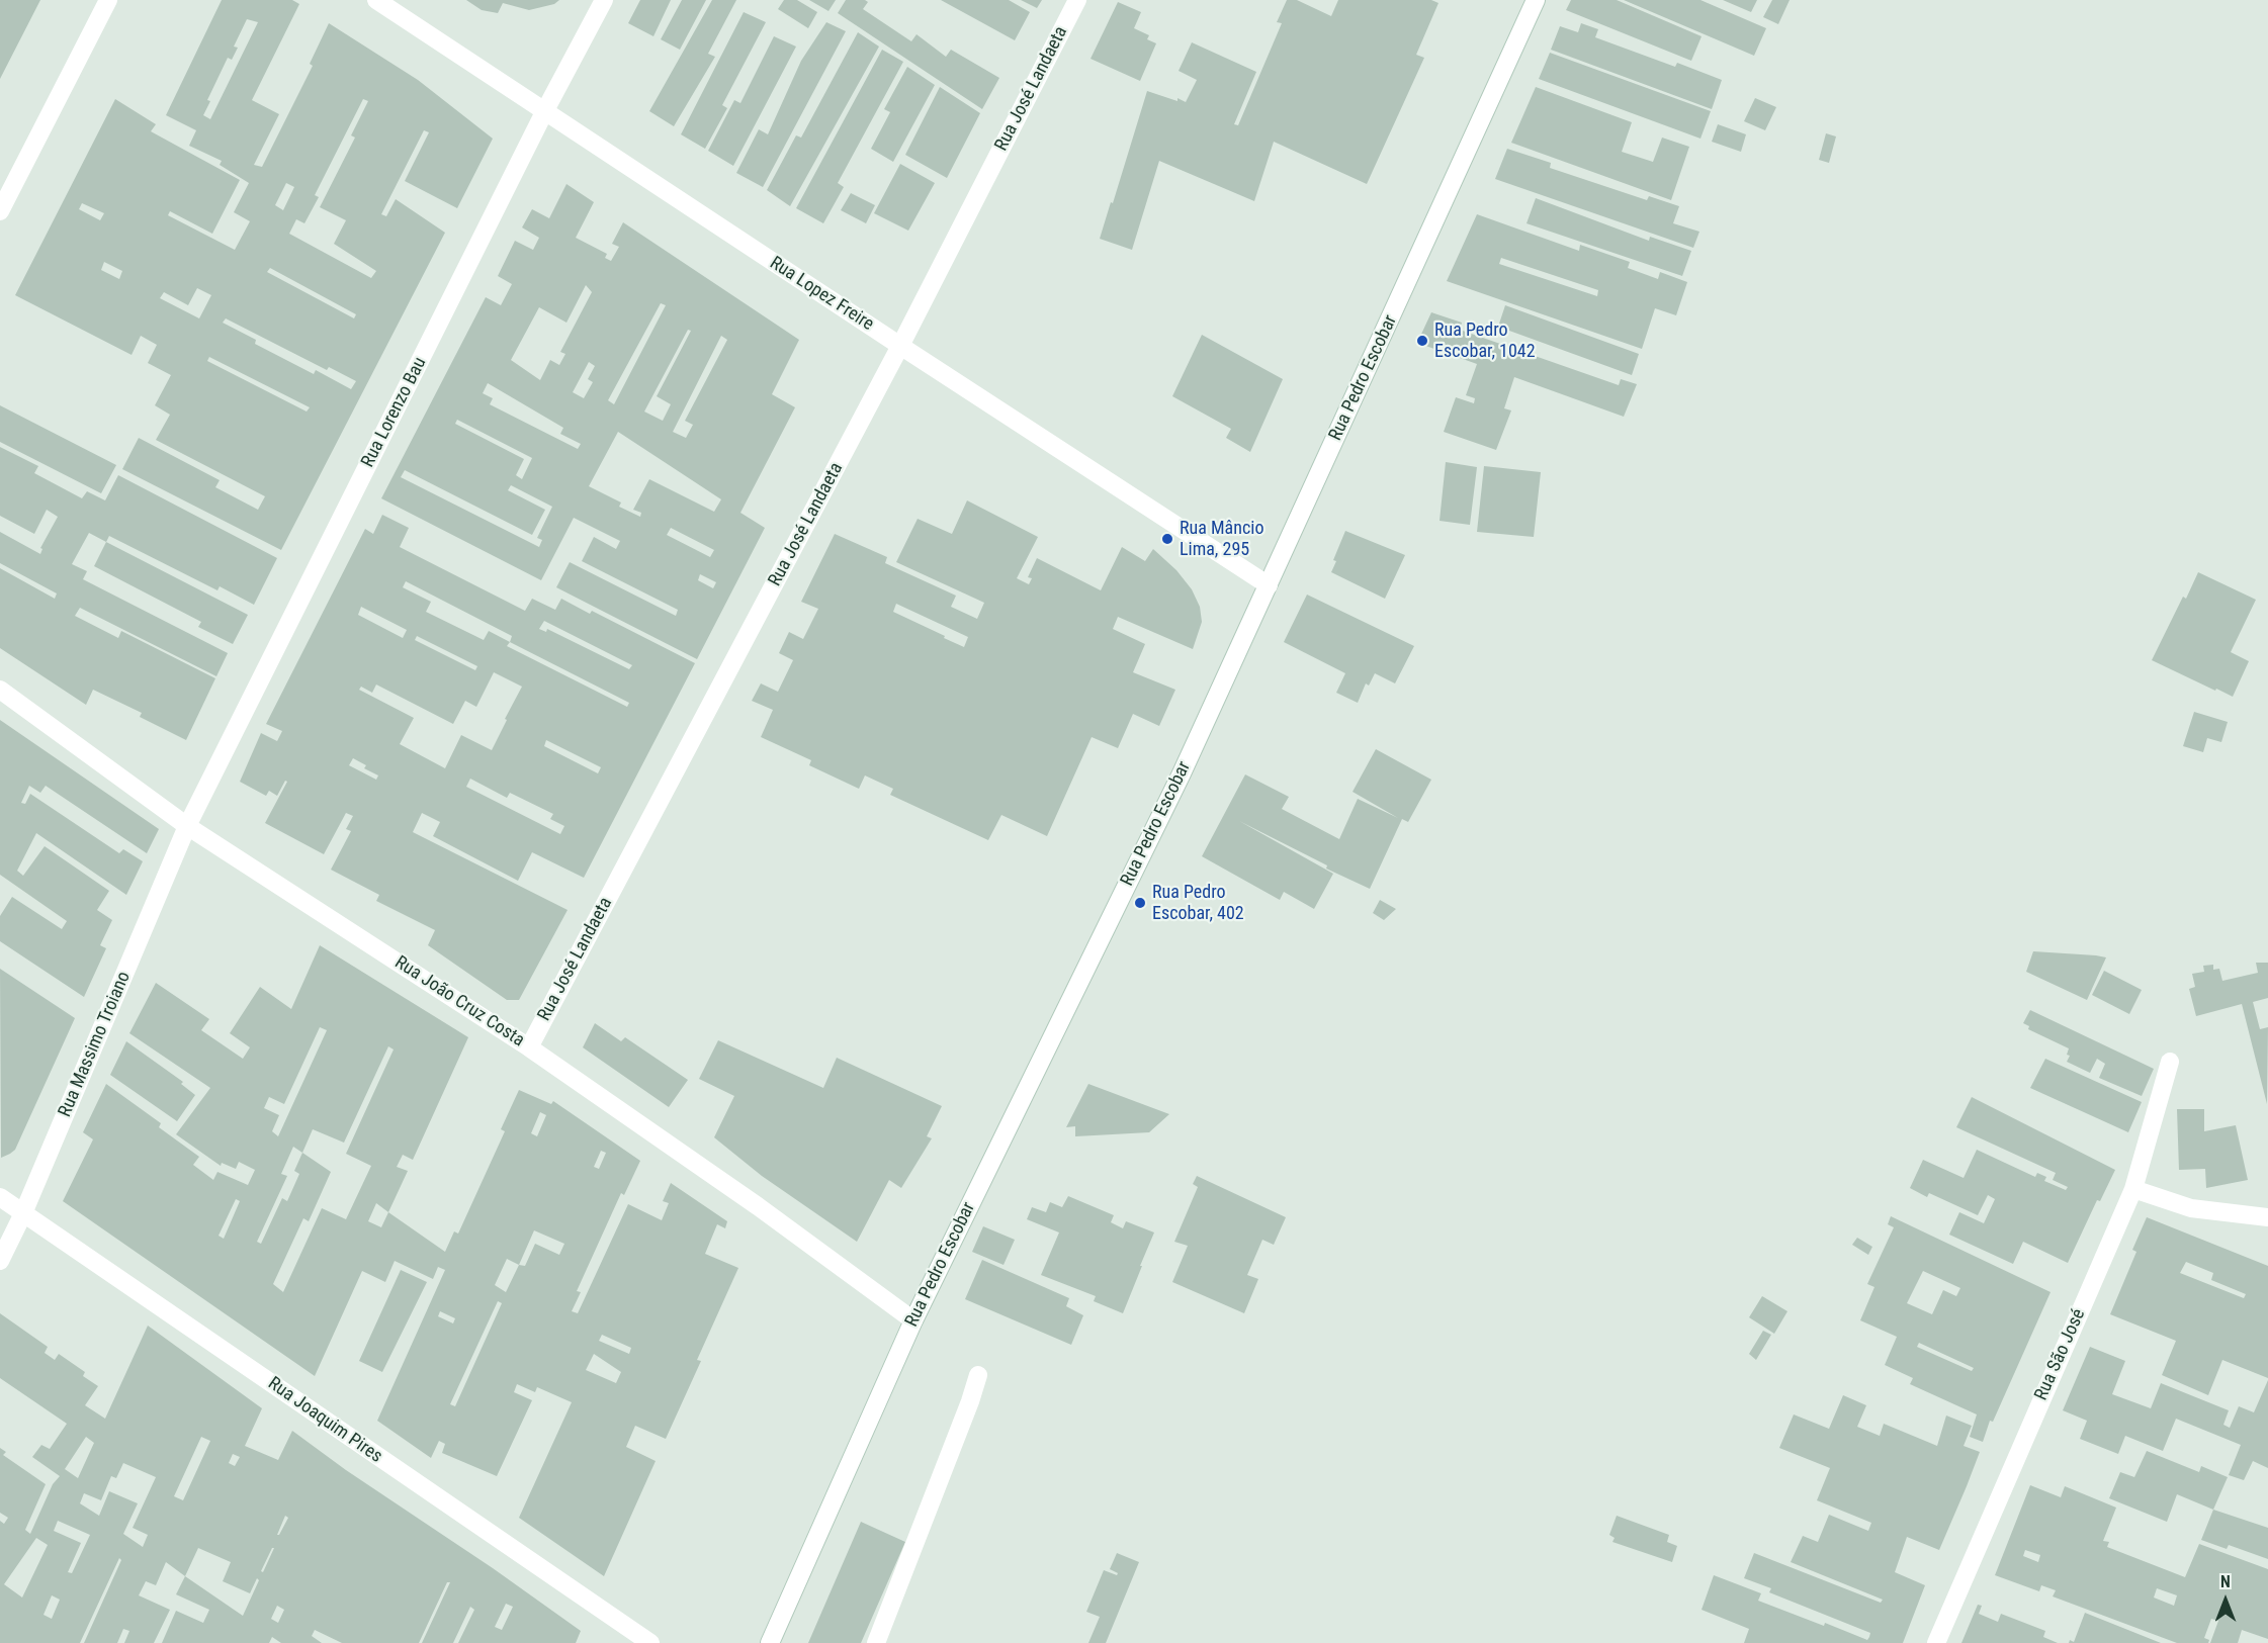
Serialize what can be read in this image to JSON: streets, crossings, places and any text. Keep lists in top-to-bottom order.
{
  "streets": {
    "street": [
      "Rua José Landaeta",
      "Rua Lopez Freire",
      "Rua Pedro Escobar",
      "Rua Lorenzo Bau",
      "Rua João Cruz Costa",
      "Rua Massimo Troiano",
      "Rua São José",
      "Rua Joaquim Pires"
    ]
  },
  "crossings": [
    ["Rua José Landaeta", "Rua Lopez Freire"],
    ["Rua José Landaeta", "Rua João Cruz Costa"],
    ["Rua Lopez Freire", "Rua Pedro Escobar"],
    ["Rua Lopez Freire", "Rua Lorenzo Bau"],
    ["Rua Pedro Escobar", "Rua João Cruz Costa"],
    ["Rua Lorenzo Bau", "Rua João Cruz Costa"],
    ["Rua Lorenzo Bau", "Rua Massimo Troiano"],
    ["Rua João Cruz Costa", "Rua Massimo Troiano"],
    ["Rua Massimo Troiano", "Rua Joaquim Pires"]
  ],
  "places": ["Rua Pedro Escobar, 1042", "Rua Mâncio Lima, 295", "Rua Pedro Escobar, 402"],
  "north": "top"
}
